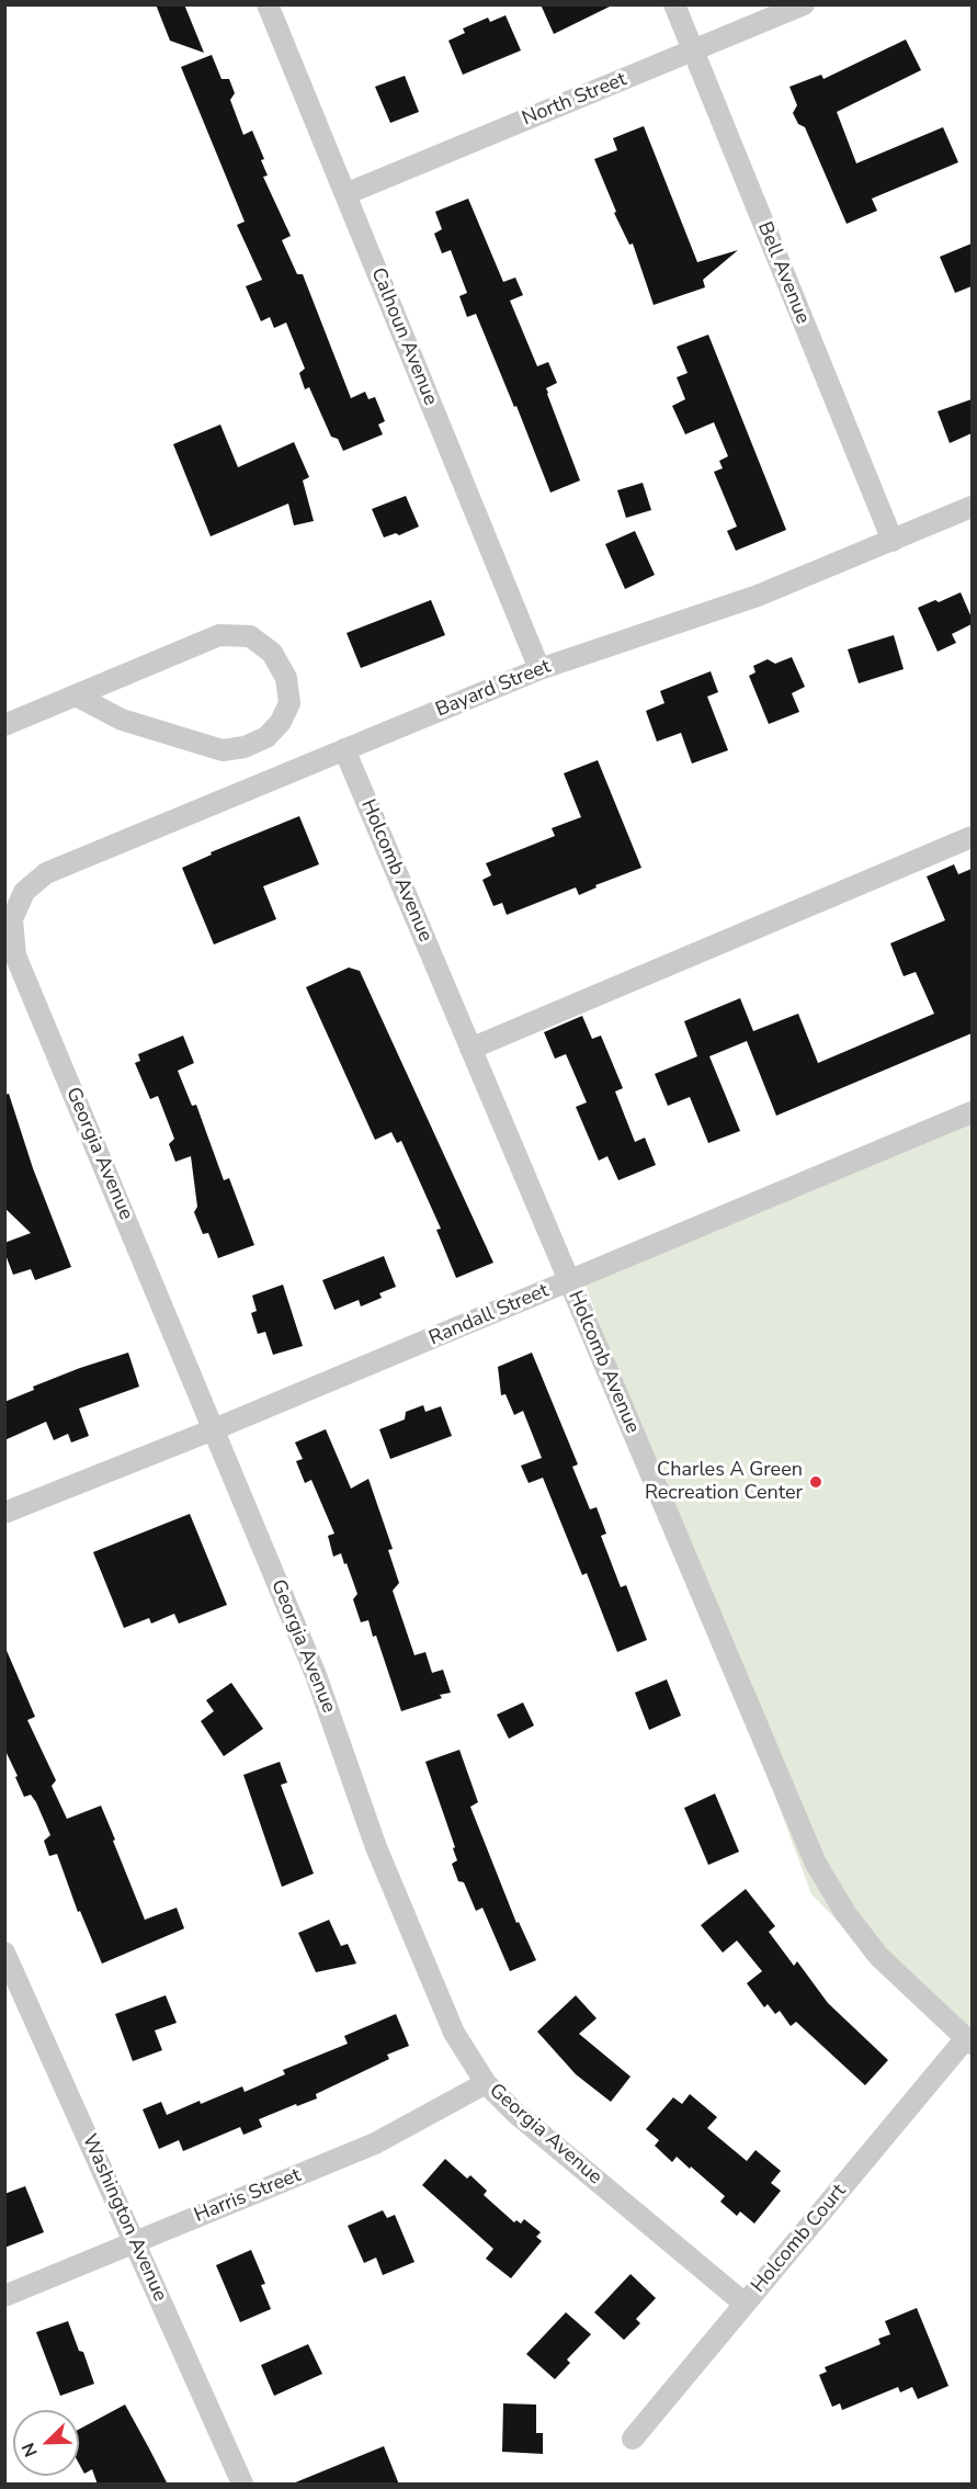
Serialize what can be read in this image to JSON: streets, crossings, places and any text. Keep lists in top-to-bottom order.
{
  "streets": {
    "street": [
      "North Street",
      "Bell Avenue",
      "Calhoun Avenue",
      "Bayard Street",
      "Holcomb Avenue",
      "Georgia Avenue",
      "Randall Street",
      "Harris Street",
      "Washington Avenue",
      "Holcomb Court"
    ]
  },
  "crossings": [
    ["North Street", "Bell Avenue"],
    ["North Street", "Calhoun Avenue"],
    ["Bell Avenue", "Bayard Street"],
    ["Calhoun Avenue", "Bayard Street"],
    ["Bayard Street", "Holcomb Avenue"],
    ["Bayard Street", "Georgia Avenue"],
    ["Holcomb Avenue", "Randall Street"],
    ["Holcomb Avenue", "Holcomb Court"],
    ["Georgia Avenue", "Randall Street"],
    ["Georgia Avenue", "Harris Street"],
    ["Georgia Avenue", "Holcomb Court"],
    ["Harris Street", "Washington Avenue"]
  ],
  "places": ["Charles A Green Recreation Center"],
  "north": "bottom left"
}
